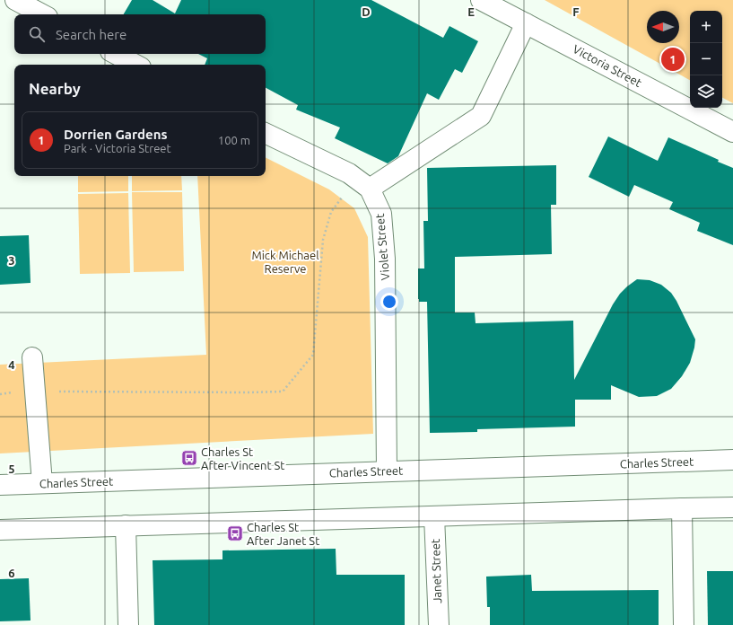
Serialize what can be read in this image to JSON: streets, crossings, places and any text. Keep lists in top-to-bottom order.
{
  "streets": {
    "main road": [
      "Victoria Street",
      "Violet Street",
      "Charles Street",
      "Janet Street"
    ]
  },
  "crossings": [
    ["Violet Street", "Charles Street"]
  ],
  "parks": ["Mick Michael Reserve"],
  "places": {
    "bus stop": ["Charles St After Vincent St", "Charles St After Janet St"]
  },
  "north": "left",
  "page": {
    "map_buttons": ["+", "−"],
    "search": "Search here",
    "pins": "1",
    "heading": "Nearby",
    "list": [
      {
        "mark": "1",
        "name": "Dorrien Gardens",
        "note": "Park · Victoria Street",
        "value": "100 m"
      }
    ]
  },
  "grid": {
    "columns": ["D", "E", "F"],
    "rows": [
      "3",
      "4",
      "5",
      "6"
    ]
  }
}
